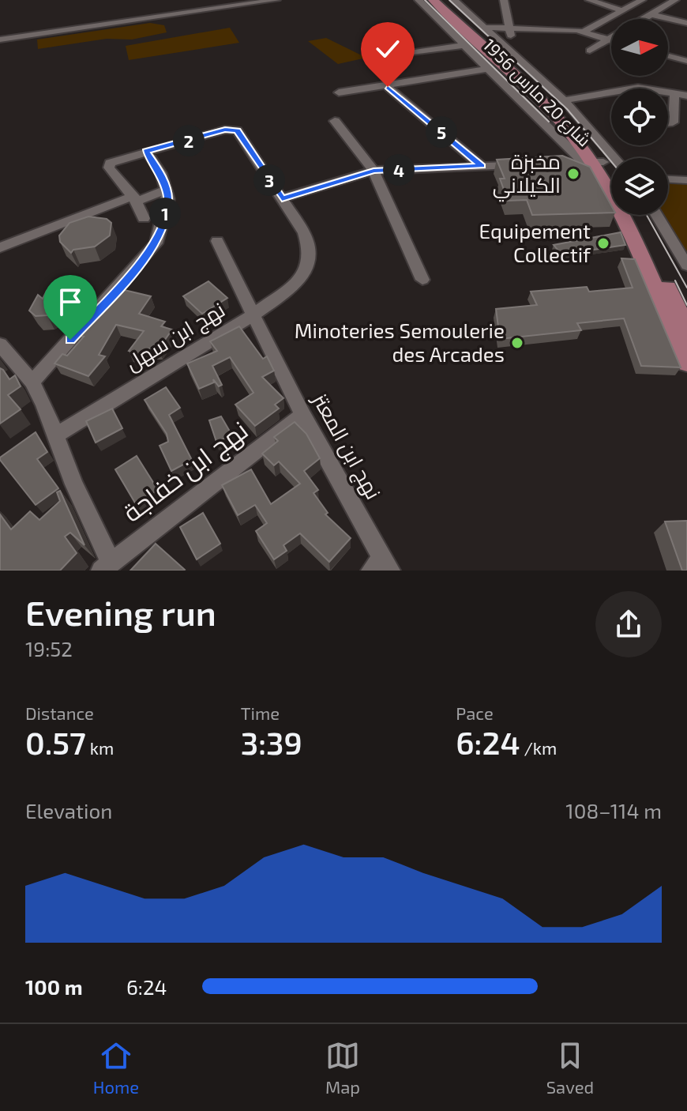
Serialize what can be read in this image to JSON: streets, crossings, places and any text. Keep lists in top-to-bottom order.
{
  "streets": {
    "main road": ["شارع 20 مارس 1956"],
    "street": ["نهج ابن سهل", "نهج ابن المعتز", "نهج ابن خفاجة"]
  },
  "crossings": [
    ["نهج ابن سهل", "نهج ابن المعتز"],
    ["نهج ابن المعتز", "نهج ابن خفاجة"]
  ],
  "places": ["مخبزة الكيلاني", "Equipement Collectif", "Minoteries Semoulerie des Arcades"],
  "north": "right",
  "page": {
    "pins": [
      "5",
      "2",
      "4",
      "3",
      "1"
    ],
    "heading": ["Evening run", "19:52"],
    "stats": [
      ["Distance", "0.57 km"],
      ["Time", "3:39"],
      ["Pace", "6:24 /km"]
    ],
    "chart": ["Elevation", "108–114 m"],
    "list": [
      {
        "name": "100 m",
        "note": "6:24"
      }
    ],
    "tabs": ["Home", "Map", "Saved"]
  }
}
